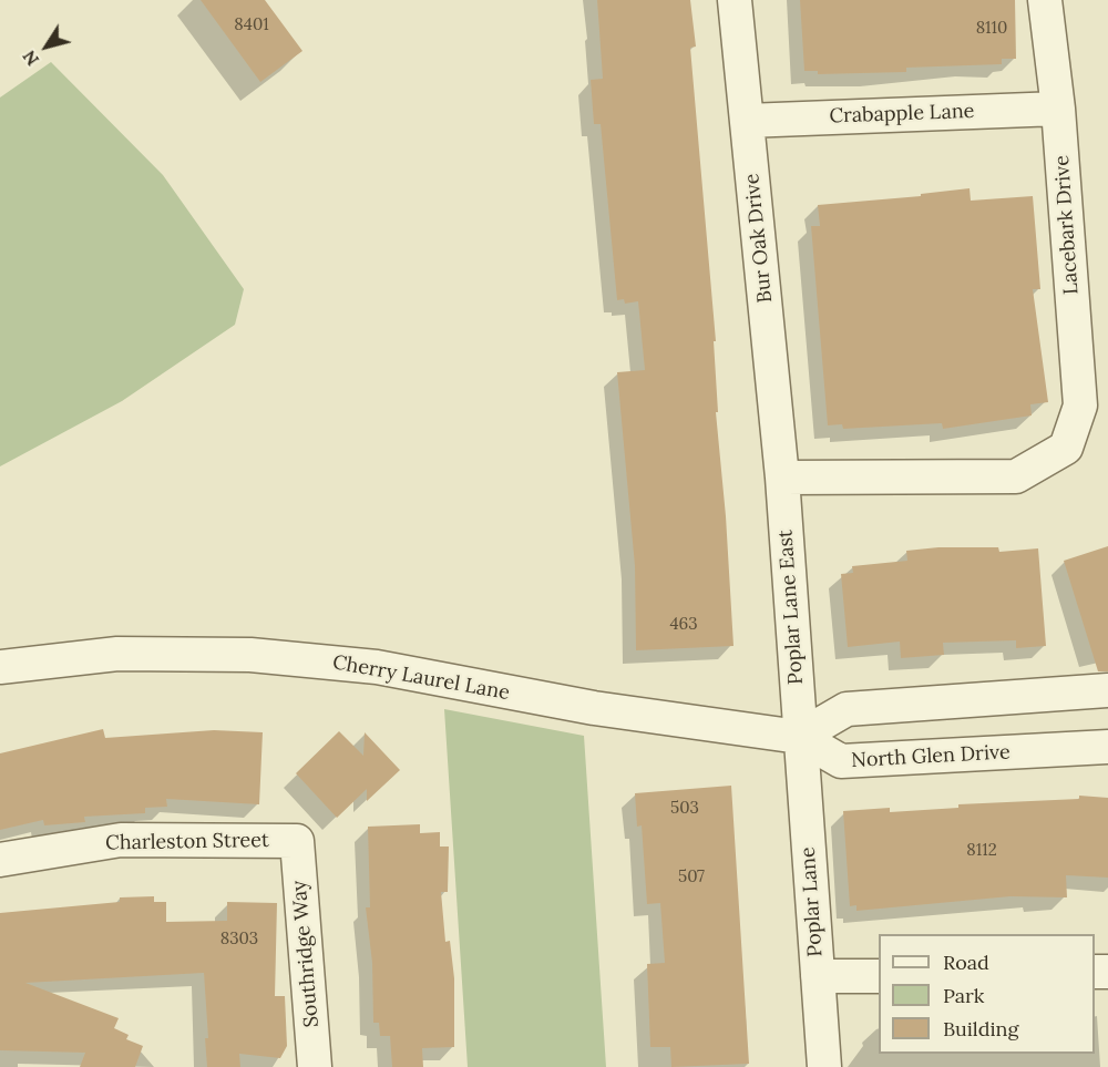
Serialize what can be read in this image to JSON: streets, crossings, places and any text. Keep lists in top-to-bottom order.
{
  "streets": {
    "street": [
      "Crabapple Lane",
      "Lacebark Drive",
      "Bur Oak Drive",
      "Poplar Lane East",
      "Cherry Laurel Lane",
      "North Glen Drive",
      "Charleston Street",
      "Poplar Lane",
      "Southridge Way"
    ]
  },
  "crossings": [
    ["Crabapple Lane", "Lacebark Drive"],
    ["Crabapple Lane", "Bur Oak Drive"],
    ["Lacebark Drive", "Bur Oak Drive"],
    ["Lacebark Drive", "Poplar Lane East"],
    ["Bur Oak Drive", "Poplar Lane East"],
    ["Poplar Lane East", "Cherry Laurel Lane"],
    ["Poplar Lane East", "North Glen Drive"],
    ["Poplar Lane East", "Poplar Lane"],
    ["Cherry Laurel Lane", "North Glen Drive"],
    ["Cherry Laurel Lane", "Poplar Lane"],
    ["North Glen Drive", "Poplar Lane"],
    ["Charleston Street", "Southridge Way"]
  ],
  "house_numbers": [
    "8401",
    "8110",
    "463",
    "503",
    "8112",
    "507",
    "8303"
  ],
  "legend": ["Road", "Park", "Building"],
  "north": "bottom left"
}
